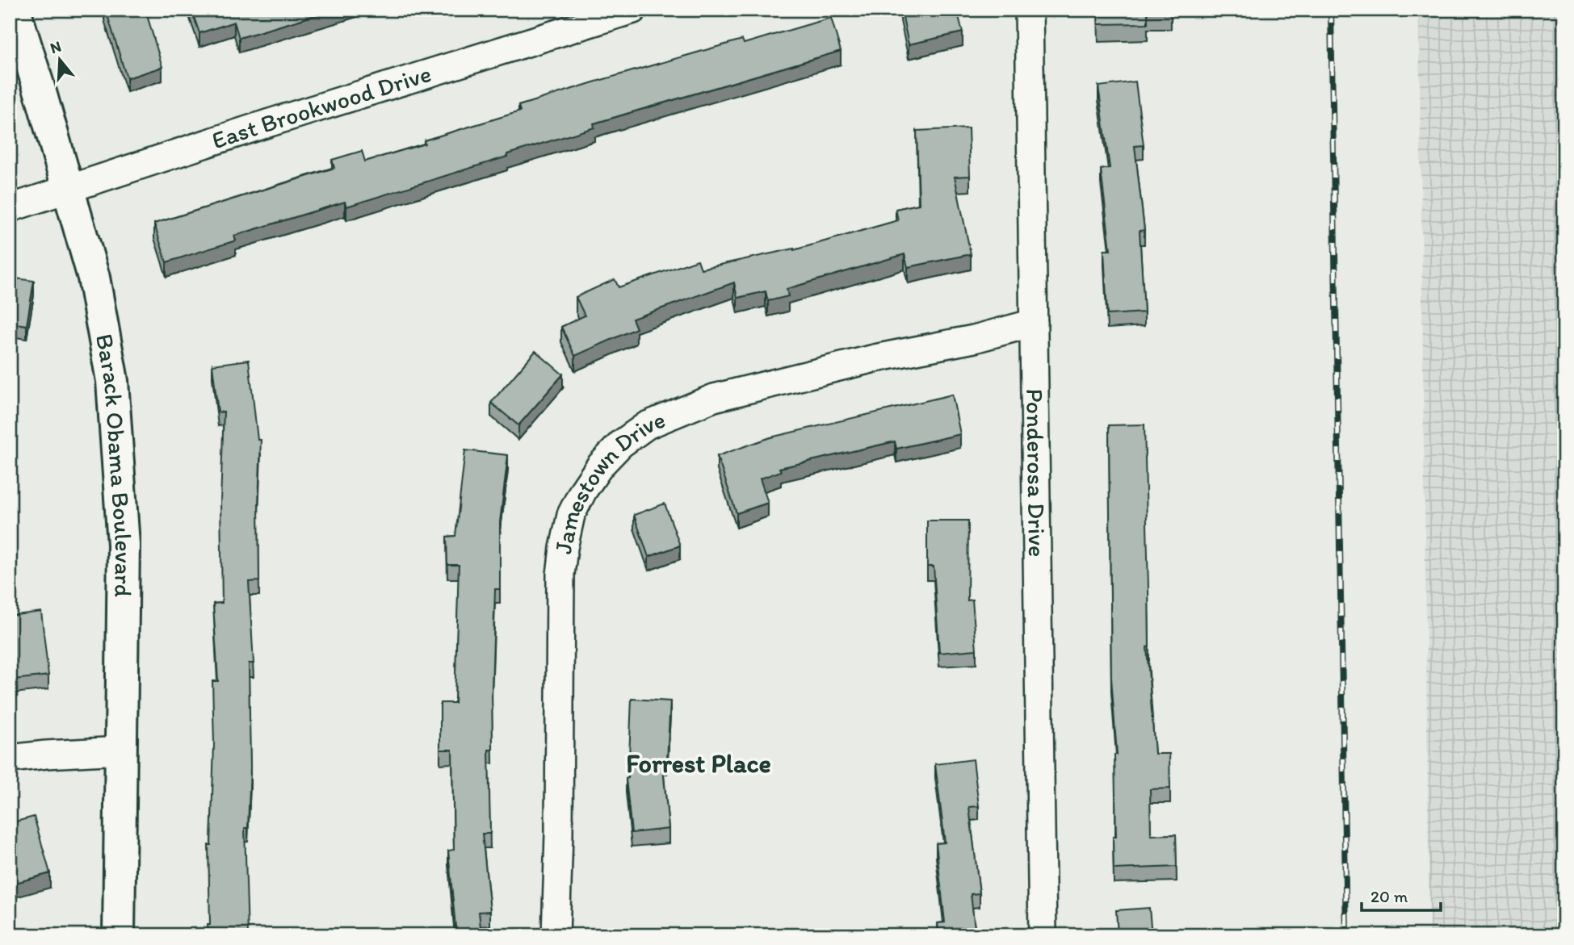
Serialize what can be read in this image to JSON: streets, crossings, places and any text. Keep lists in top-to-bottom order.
{
  "streets": {
    "main road": ["Barack Obama Boulevard"],
    "street": ["East Brookwood Drive", "Ponderosa Drive", "Jamestown Drive"]
  },
  "crossings": [
    ["East Brookwood Drive", "Barack Obama Boulevard"],
    ["Ponderosa Drive", "Jamestown Drive"]
  ],
  "districts": ["Forrest Place"],
  "scale_bar": "20 m",
  "north": "top"
}
